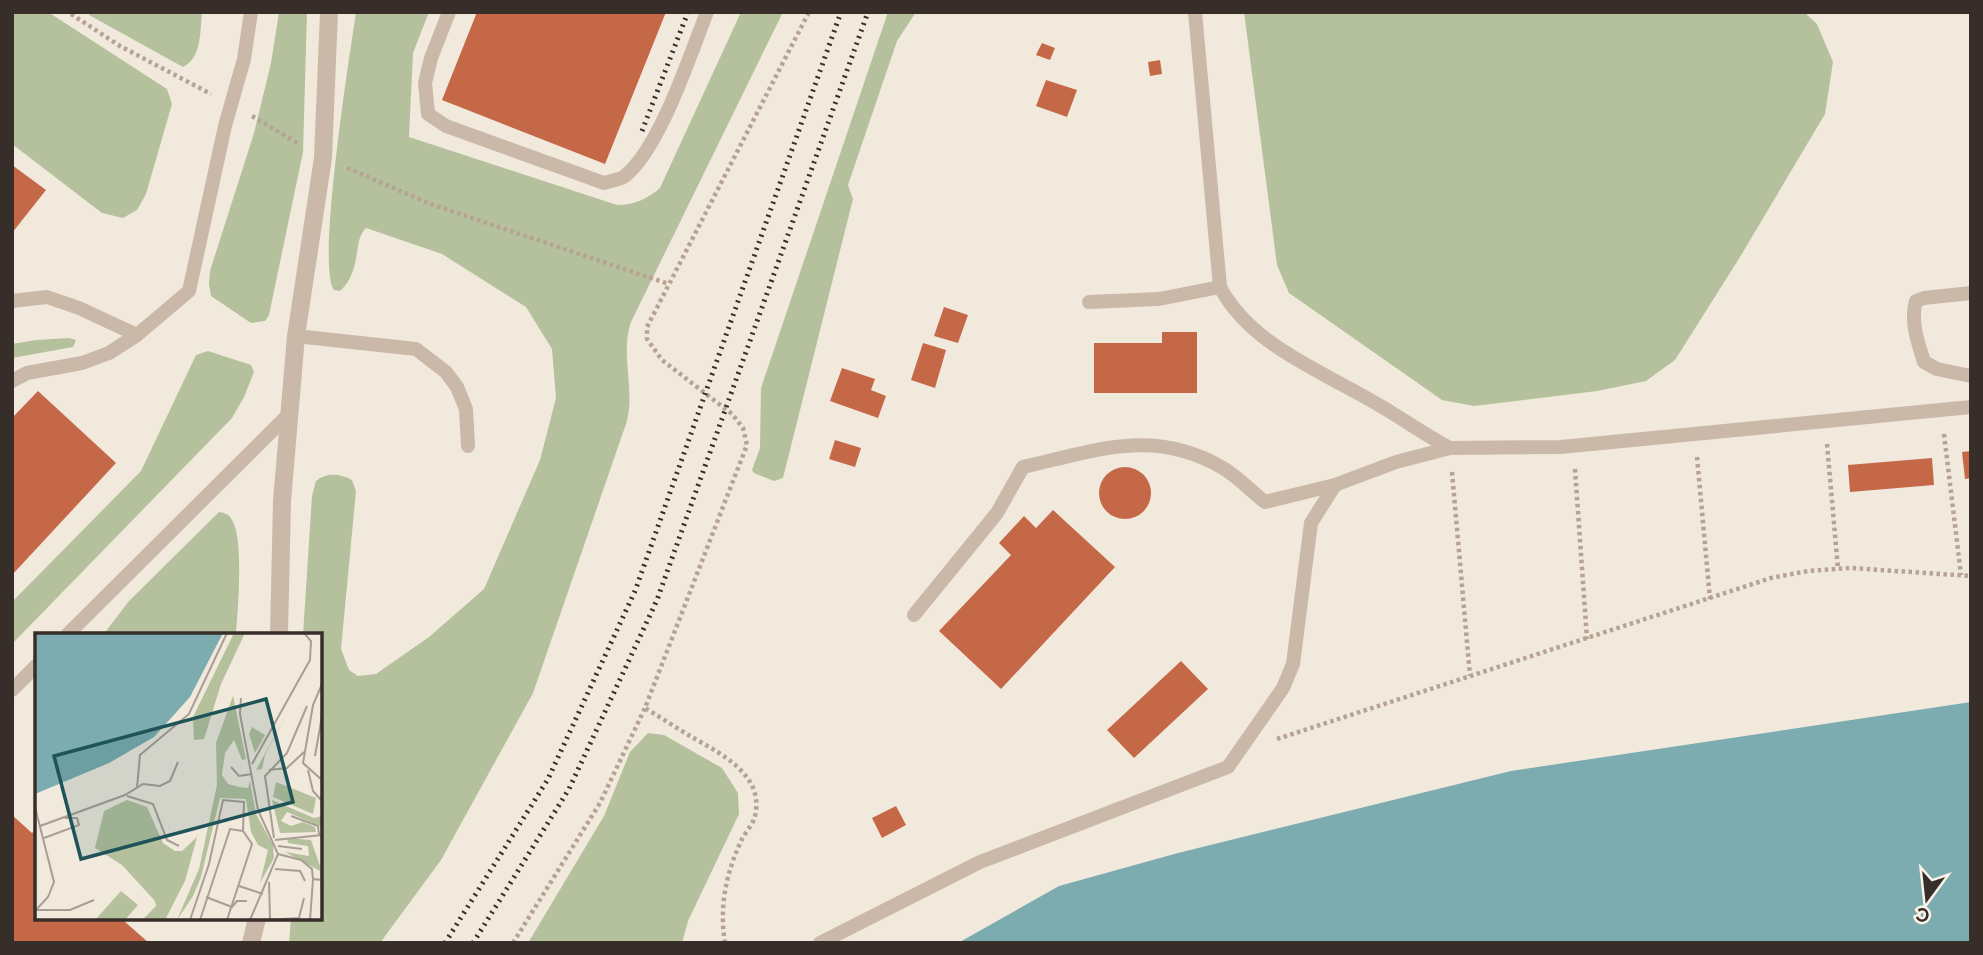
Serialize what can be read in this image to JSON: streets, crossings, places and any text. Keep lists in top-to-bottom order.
{
  "north": "bottom"
}
